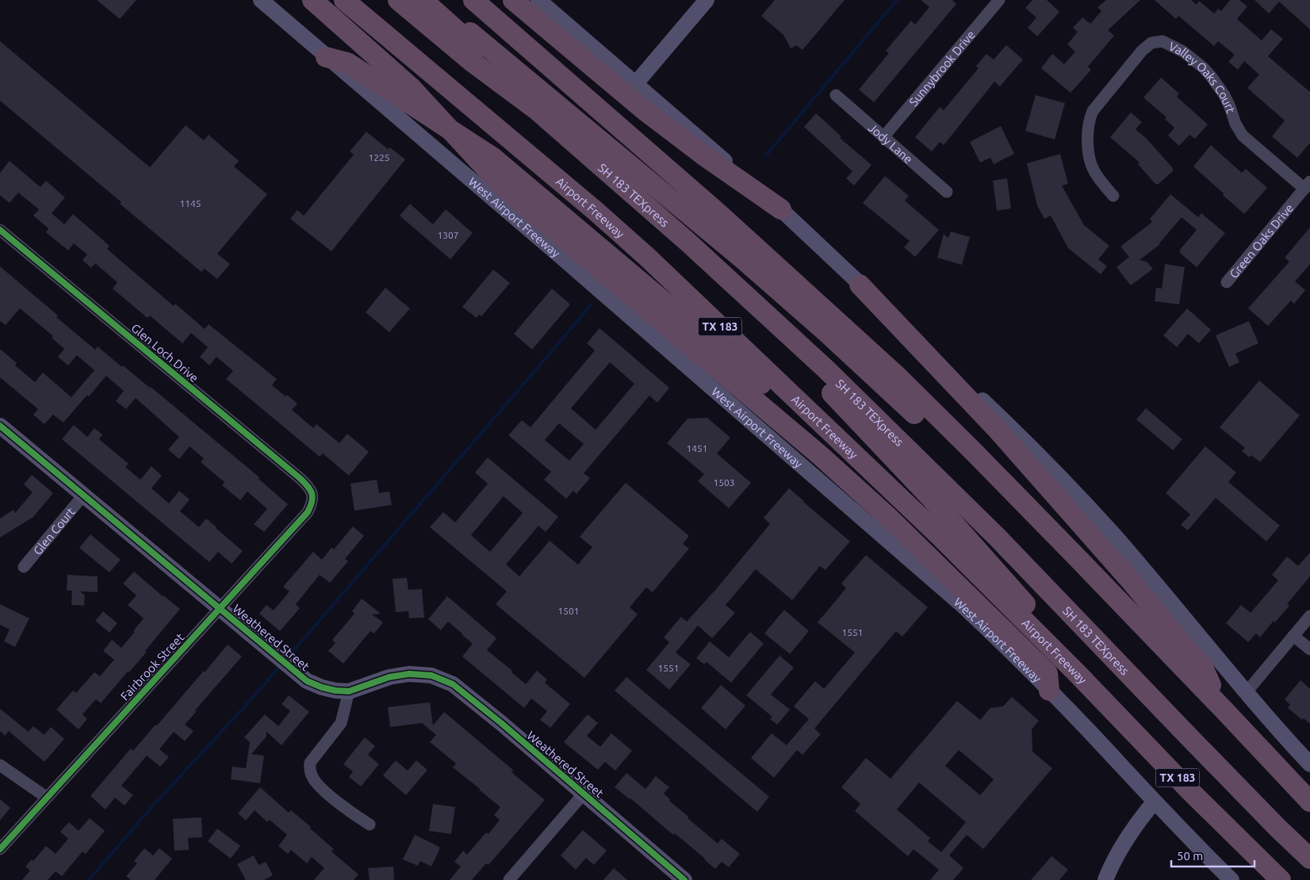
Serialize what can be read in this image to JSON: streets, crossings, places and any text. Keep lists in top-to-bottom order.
{
  "streets": {
    "highway": ["SH 183 TEXpress", "Airport Freeway", "TX 183"],
    "main road": ["West Airport Freeway", "Weathered Street"],
    "street": [
      "Sunnybrook Drive",
      "Valley Oaks Court",
      "Jody Lane",
      "Green Oaks Drive",
      "Glen Loch Drive",
      "Glen Court",
      "Fairbrook Street"
    ]
  },
  "crossings": [
    ["Sunnybrook Drive", "Jody Lane"],
    ["Valley Oaks Court", "Green Oaks Drive"],
    ["Glen Loch Drive", "Fairbrook Street"],
    ["Glen Court", "Weathered Street"],
    ["Weathered Street", "Fairbrook Street"]
  ],
  "house_numbers": [
    "1225",
    "1145",
    "1307",
    "1451",
    "1503",
    "1501",
    "1551",
    "1551"
  ],
  "scale_bar": "50 m"
}
